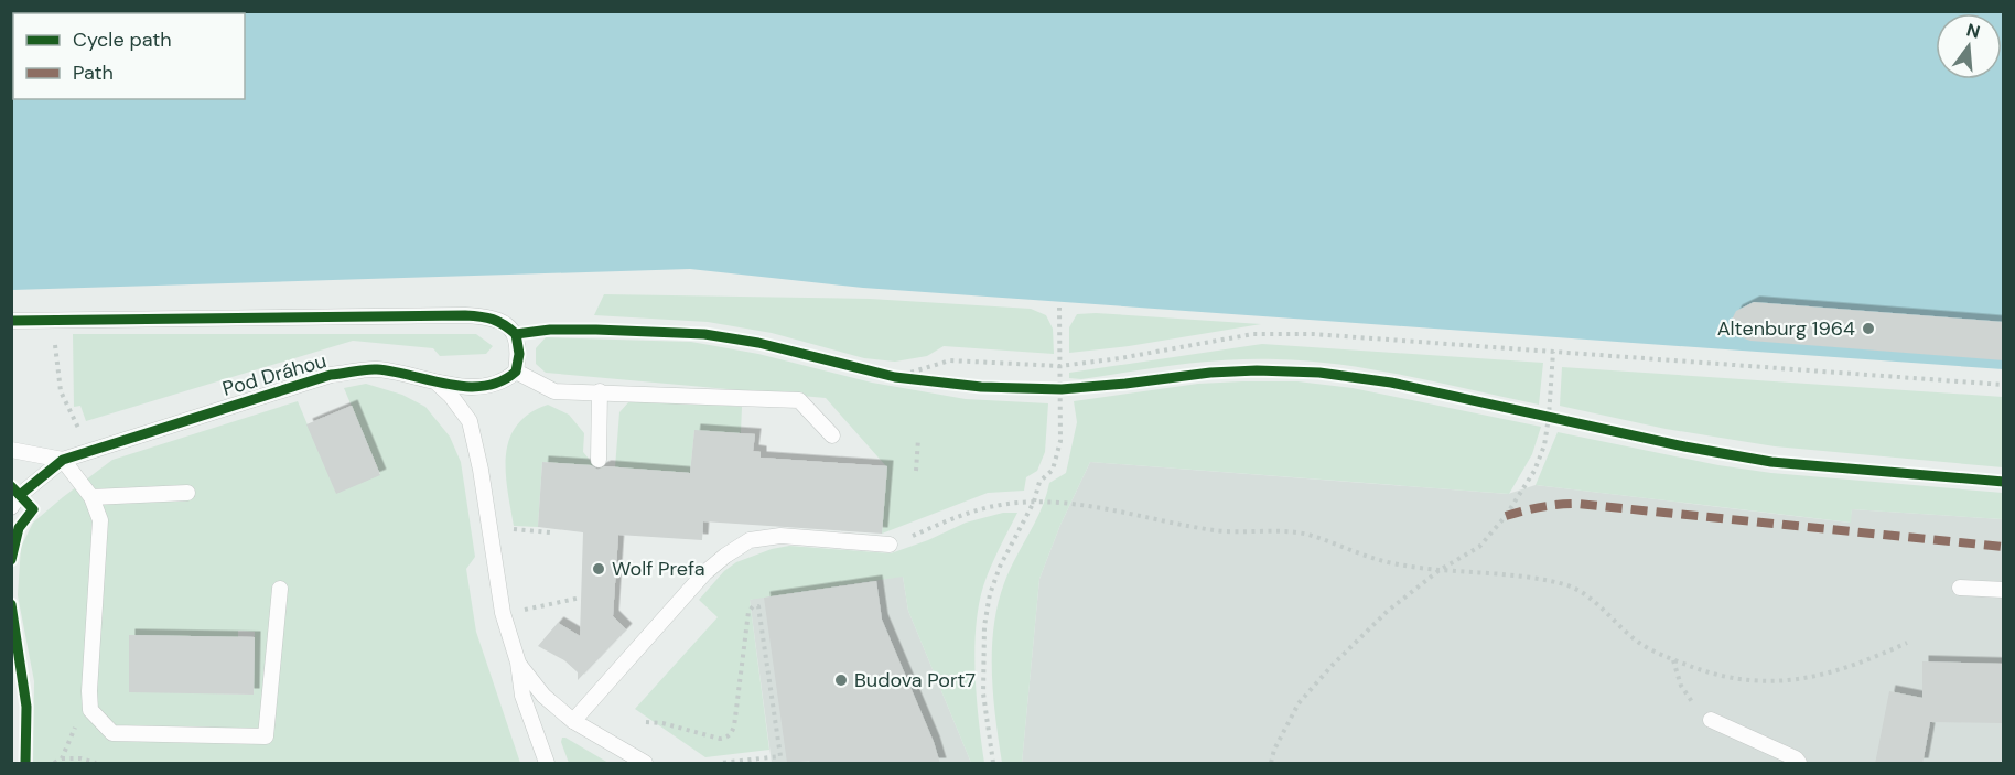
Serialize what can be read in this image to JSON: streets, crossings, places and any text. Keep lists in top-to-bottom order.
{
  "streets": {
    "lane": ["Pod Dráhou"]
  },
  "places": ["Altenburg 1964", "Wolf Prefa", "Budova Port7"],
  "legend": ["Cycle path", "Path"],
  "north": "top"
}
